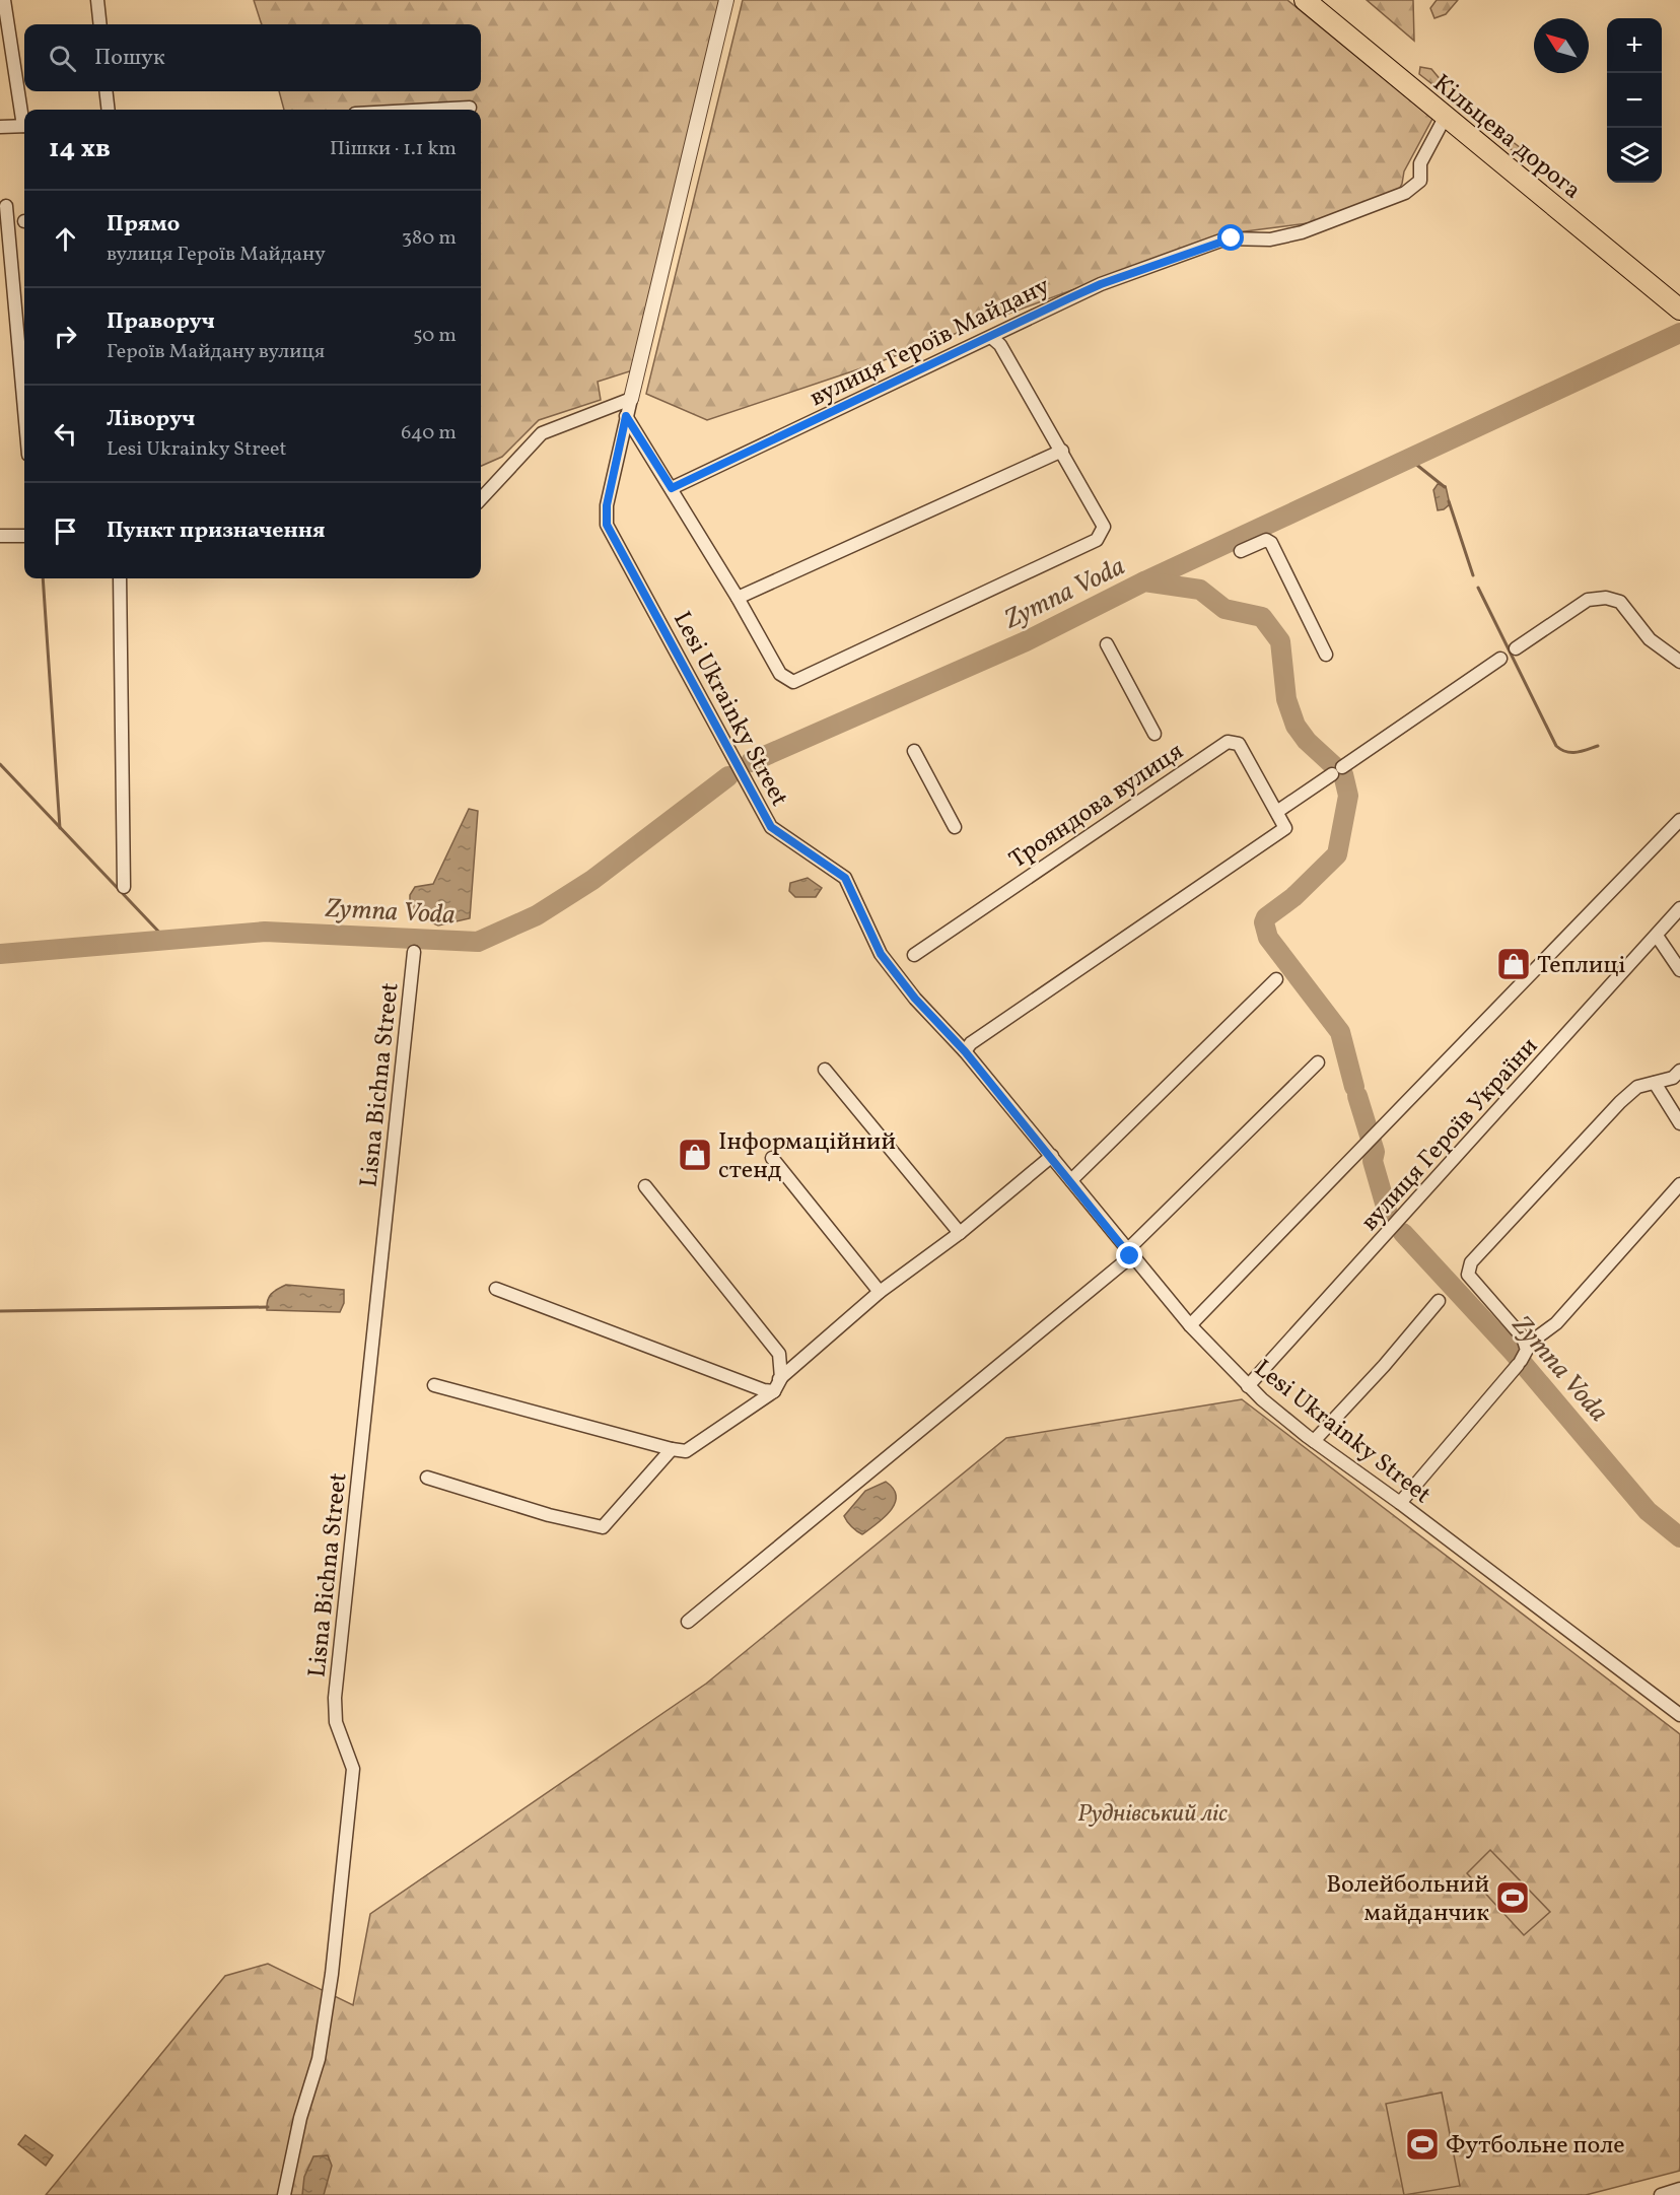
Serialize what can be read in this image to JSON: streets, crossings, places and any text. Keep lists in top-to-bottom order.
{
  "streets": {
    "highway": ["Кільцева дорога"],
    "street": [
      "вулиця Героїв Майдану",
      "Lesi Ukrainky Street",
      "Трояндова вулиця",
      "Lisna Bichna Street",
      "вулиця Героїв України"
    ]
  },
  "crossings": [
    ["Кільцева дорога", "вулиця Героїв Майдану"],
    ["Lesi Ukrainky Street", "вулиця Героїв України"]
  ],
  "water": ["Zymna Voda"],
  "parks": ["Руднівський ліс"],
  "places": {
    "shop": ["Теплиці", "Інформаційний стенд"],
    "sports": ["Волейбольний майданчик", "Футбольне поле"]
  },
  "north": "top left",
  "page": {
    "map_buttons": ["+", "−"],
    "search": "Пошук",
    "heading": ["14 хв", "Пішки · 1.1 km"],
    "list": [
      ["Прямо", "вулиця Героїв Майдану", "380 m"],
      ["Праворуч", "Героїв Майдану вулиця", "50 m"],
      ["Ліворуч", "Lesi Ukrainky Street", "640 m"],
      "Пункт призначення"
    ]
  }
}
